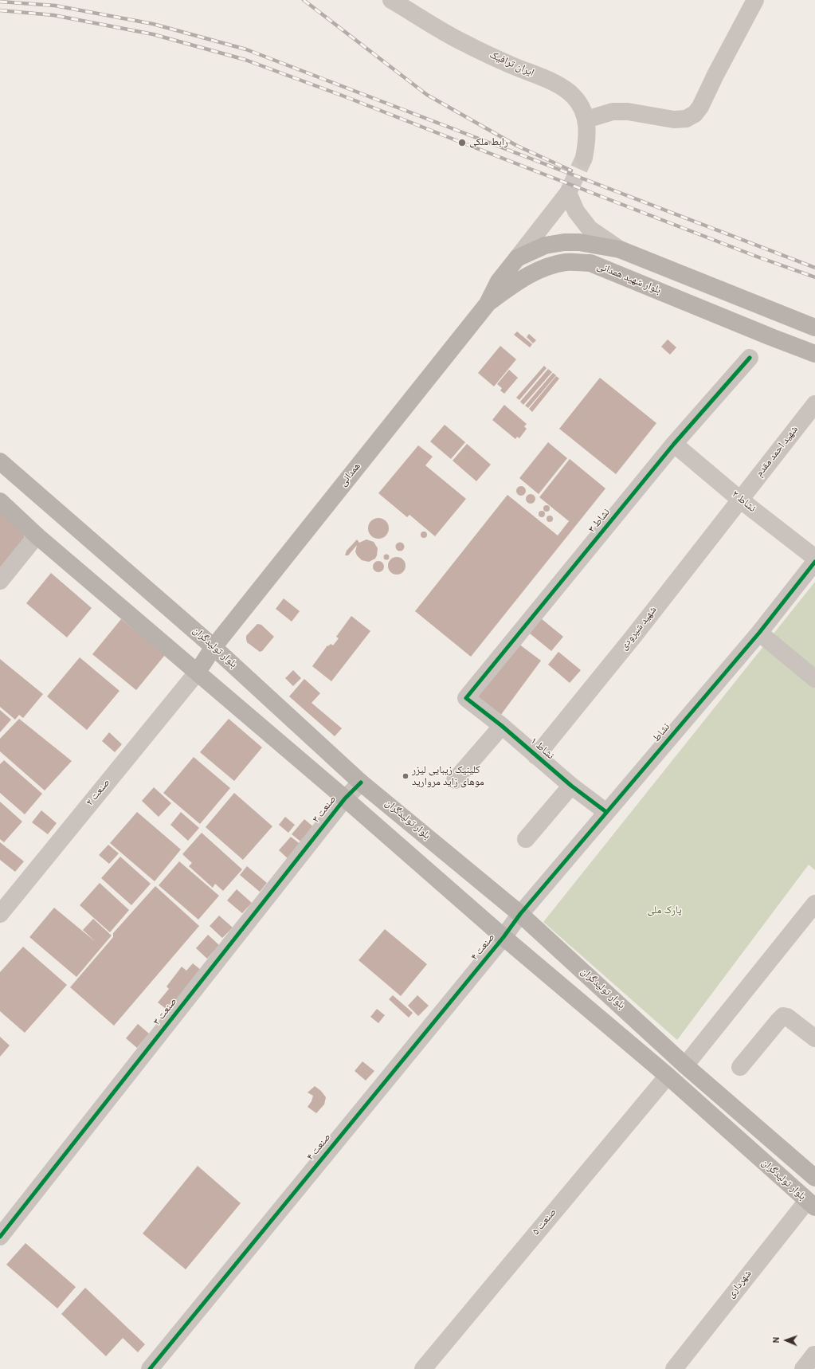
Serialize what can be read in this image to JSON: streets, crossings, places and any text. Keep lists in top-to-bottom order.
{
  "streets": {
    "main road": ["بلوار شهید همدانی", "همدانی", "بلوار تولیدگران"],
    "street": [
      "ایران ترافیک",
      "شهید احمد مقدم",
      "نشاط ۲",
      "نشاط ۳",
      "شهید شیرودی",
      "نشاط",
      "نشاط ۱",
      "صنعت ۲",
      "صنعت ۳",
      "صنعت ۴",
      "صنعت ۵",
      "شهرداری"
    ]
  },
  "crossings": [
    ["بلوار شهید همدانی", "همدانی"],
    ["شهید احمد مقدم", "نشاط ۲"],
    ["شهید احمد مقدم", "شهید شیرودی"],
    ["همدانی", "بلوار تولیدگران"],
    ["همدانی", "صنعت ۲"],
    ["نشاط ۲", "نشاط ۳"],
    ["نشاط ۲", "شهید شیرودی"],
    ["نشاط ۳", "نشاط ۱"],
    ["شهید شیرودی", "نشاط ۱"],
    ["بلوار تولیدگران", "نشاط"],
    ["بلوار تولیدگران", "صنعت ۲"],
    ["بلوار تولیدگران", "صنعت ۳"],
    ["بلوار تولیدگران", "صنعت ۴"],
    ["بلوار تولیدگران", "صنعت ۵"],
    ["بلوار تولیدگران", "شهرداری"],
    ["نشاط", "نشاط ۱"],
    ["نشاط", "صنعت ۴"]
  ],
  "parks": ["پارک ملی"],
  "places": ["رابط ملکی", "کلینیک زیبایی لیزر موهای زاید مروارید"],
  "north": "left"
}
